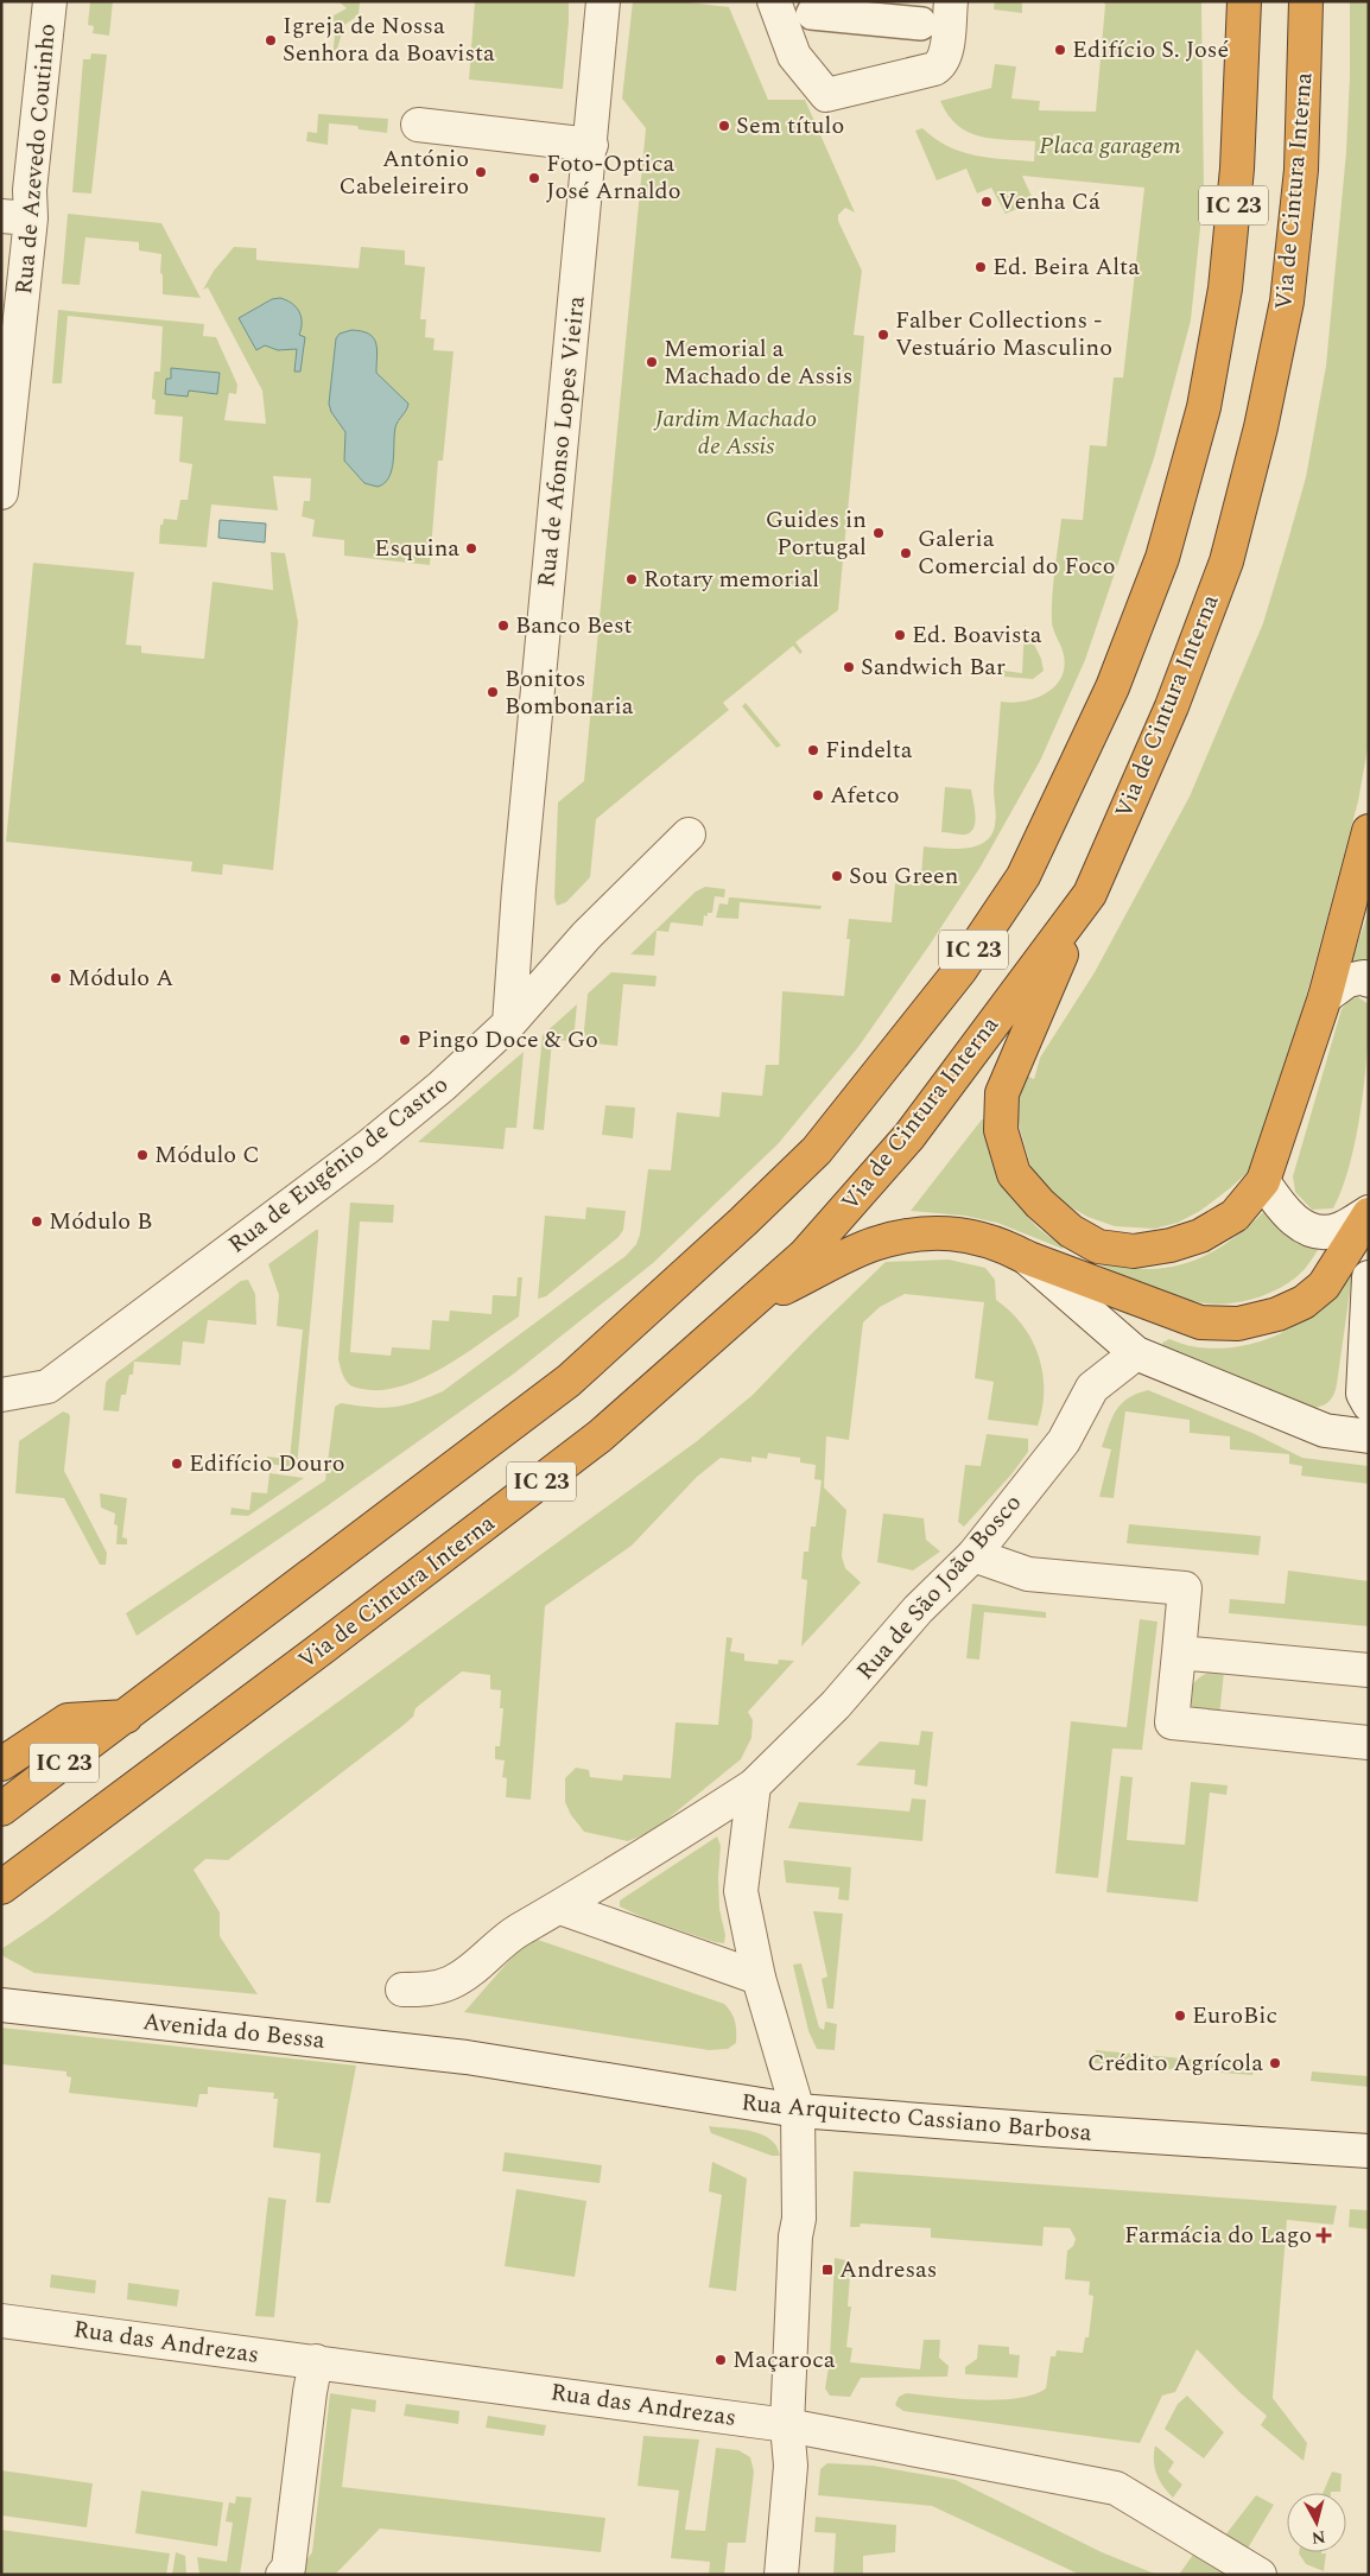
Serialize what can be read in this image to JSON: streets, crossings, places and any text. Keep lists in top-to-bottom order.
{
  "streets": {
    "highway": ["Via de Cintura Interna", "IC 23"],
    "street": [
      "Rua de Azevedo Coutinho",
      "Rua de Afonso Lopes Vieira",
      "Rua de Eugénio de Castro",
      "Rua de São João Bosco",
      "Avenida do Bessa",
      "Rua Arquitecto Cassiano Barbosa",
      "Rua das Andrezas"
    ]
  },
  "crossings": [
    ["Rua de Afonso Lopes Vieira", "Rua de Eugénio de Castro"],
    ["Avenida do Bessa", "Rua Arquitecto Cassiano Barbosa"]
  ],
  "parks": ["Placa garagem", "Jardim Machado de Assis"],
  "places": {
    "other": [
      "Igreja de Nossa Senhora da Boavista",
      "Edifício S. José",
      "Sem título",
      "António Cabeleireiro",
      "Foto-Optica José Arnaldo",
      "Venha Cá",
      "Ed. Beira Alta",
      "Falber Collections - Vestuário Masculino",
      "Memorial a Machado de Assis",
      "Guides in Portugal",
      "Esquina",
      "Galeria Comercial do Foco",
      "Rotary memorial",
      "Banco Best",
      "Ed. Boavista",
      "Sandwich Bar",
      "Bonitos Bombonaria",
      "Findelta",
      "Afetco",
      "Sou Green",
      "Módulo A",
      "Pingo Doce & Go",
      "Módulo C",
      "Módulo B",
      "Edifício Douro",
      "EuroBic",
      "Crédito Agrícola",
      "Maçaroca"
    ],
    "health": ["Farmácia do Lago"],
    "transit": ["Andresas"]
  },
  "north": "bottom"
}
